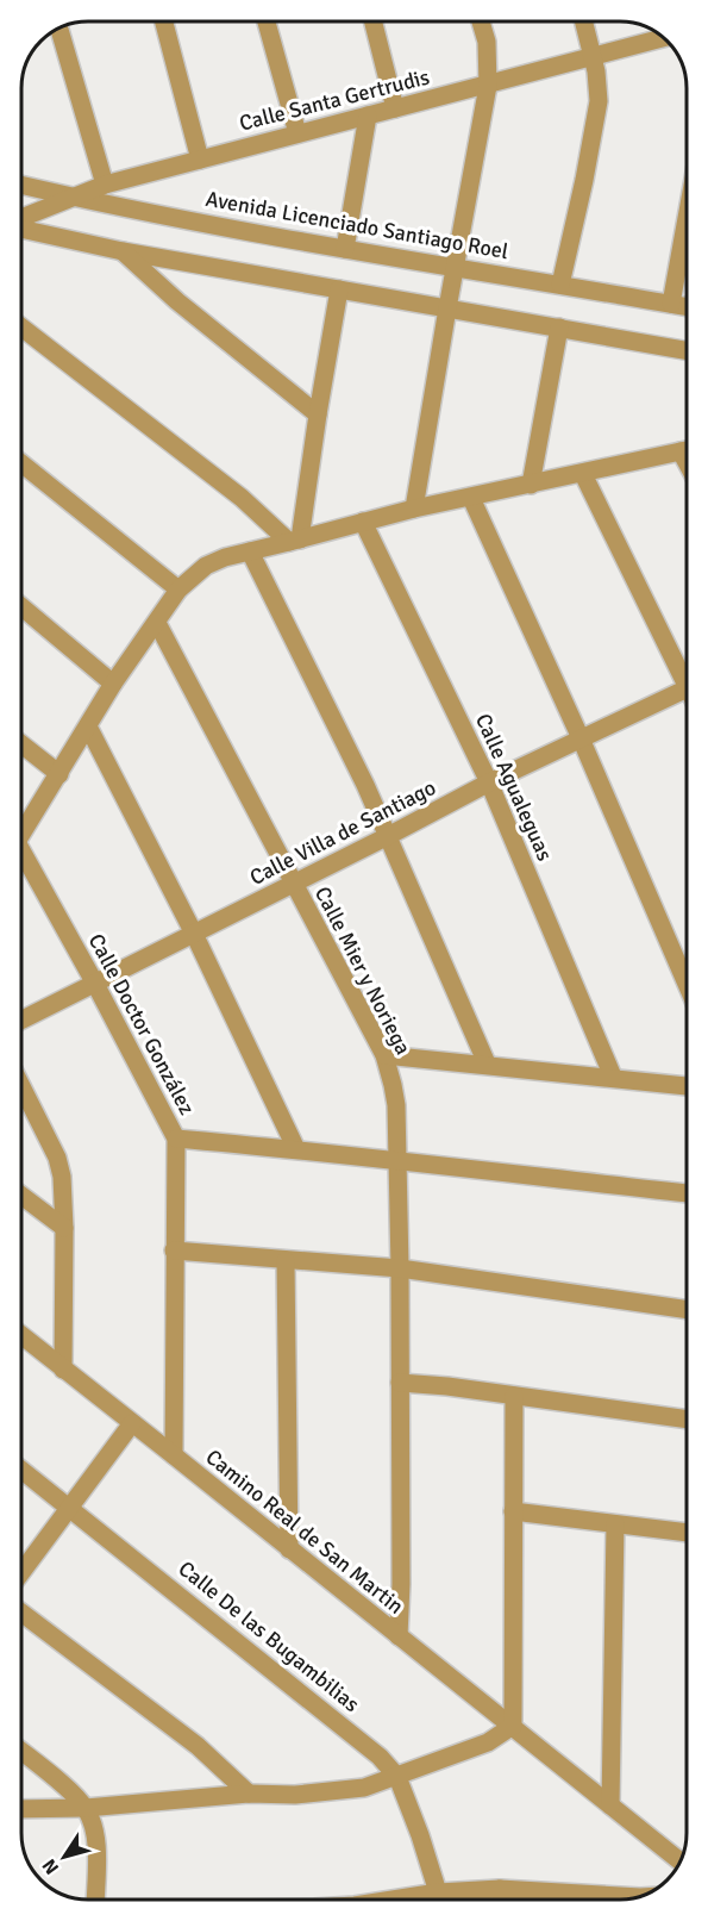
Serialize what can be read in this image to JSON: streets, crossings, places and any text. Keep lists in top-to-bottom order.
{
  "streets": {
    "street": [
      "Calle Santa Gertrudis",
      "Avenida Licenciado Santiago Roel",
      "Calle Agualeguas",
      "Calle Villa de Santiago",
      "Calle Mier y Noriega",
      "Calle Doctor González",
      "Camino Real de San Martin",
      "Calle De las Bugambilias"
    ]
  },
  "crossings": [
    ["Calle Santa Gertrudis", "Avenida Licenciado Santiago Roel"],
    ["Calle Agualeguas", "Calle Villa de Santiago"],
    ["Calle Villa de Santiago", "Calle Mier y Noriega"],
    ["Calle Villa de Santiago", "Calle Doctor González"],
    ["Calle Mier y Noriega", "Camino Real de San Martin"],
    ["Calle Doctor González", "Camino Real de San Martin"]
  ],
  "north": "bottom left"
}
